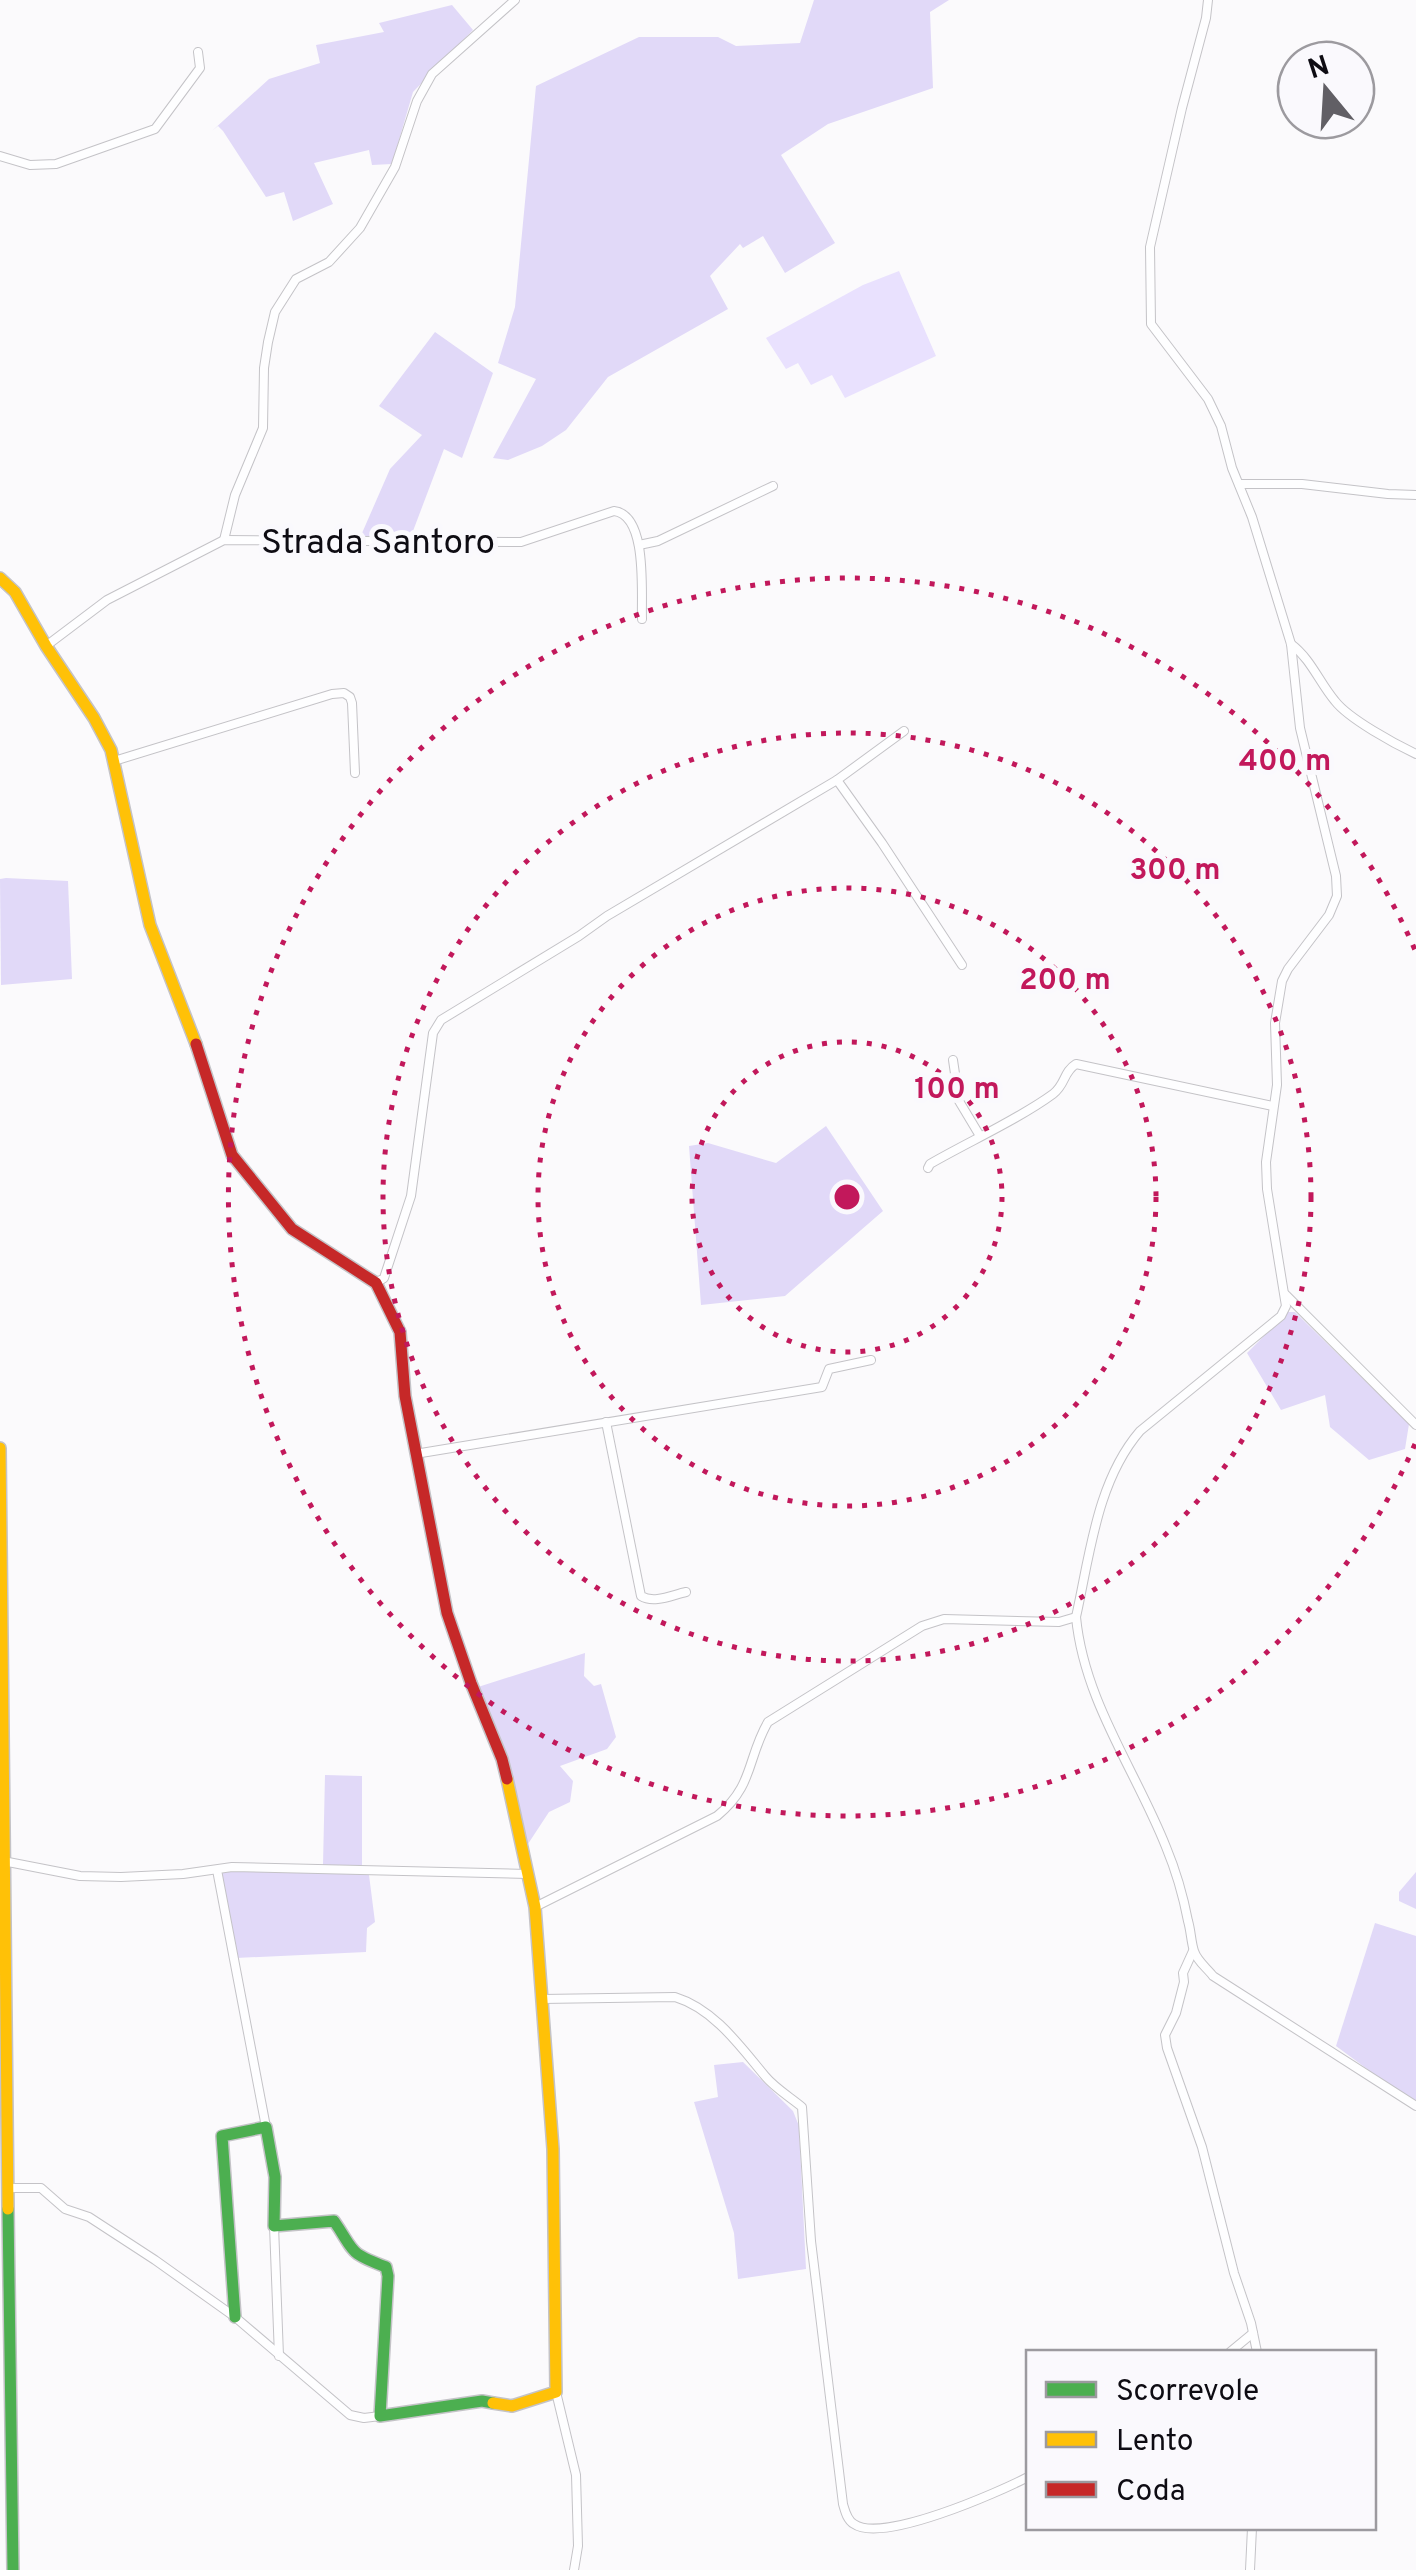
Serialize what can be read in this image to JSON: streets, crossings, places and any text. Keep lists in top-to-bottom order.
{
  "streets": {
    "street": ["Strada Santoro"]
  },
  "legend": ["Scorrevole", "Lento", "Coda"],
  "north": "top",
  "rings": [
    "400 m",
    "300 m",
    "200 m",
    "100 m"
  ]
}
